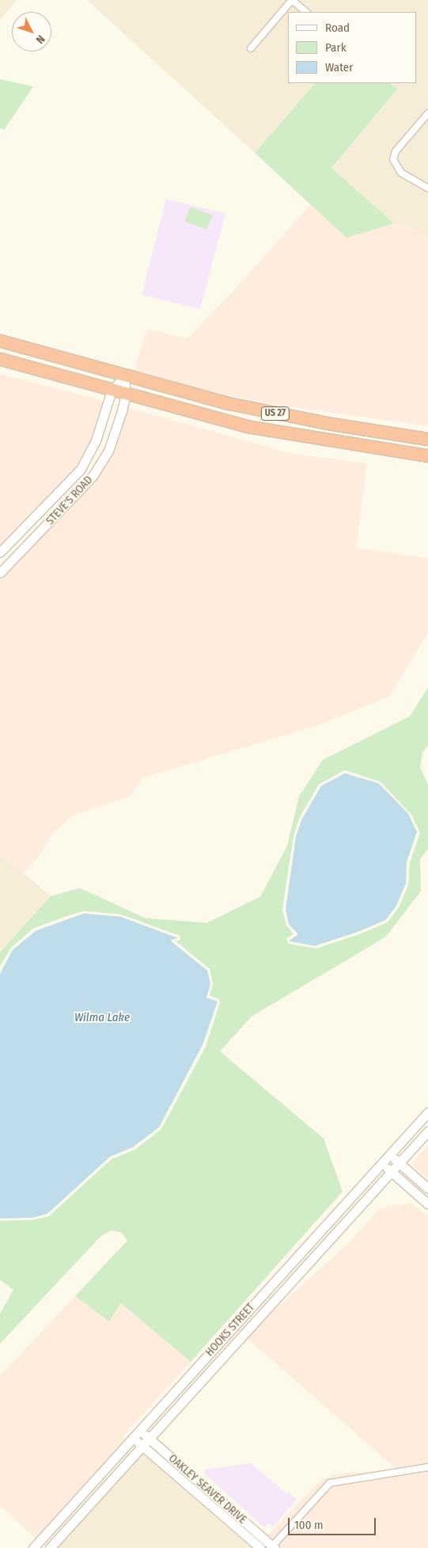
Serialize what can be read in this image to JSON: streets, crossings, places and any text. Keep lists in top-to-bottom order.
{
  "streets": {
    "highway": ["US 27"],
    "street": ["STEVE'S ROAD", "HOOKS STREET", "OAKLEY SEAVER DRIVE"]
  },
  "crossings": [
    ["US 27", "STEVE'S ROAD"],
    ["HOOKS STREET", "OAKLEY SEAVER DRIVE"]
  ],
  "water": ["Wilma Lake"],
  "legend": ["Road", "Park", "Water"],
  "scale_bar": "100 m",
  "north": "bottom right"
}
